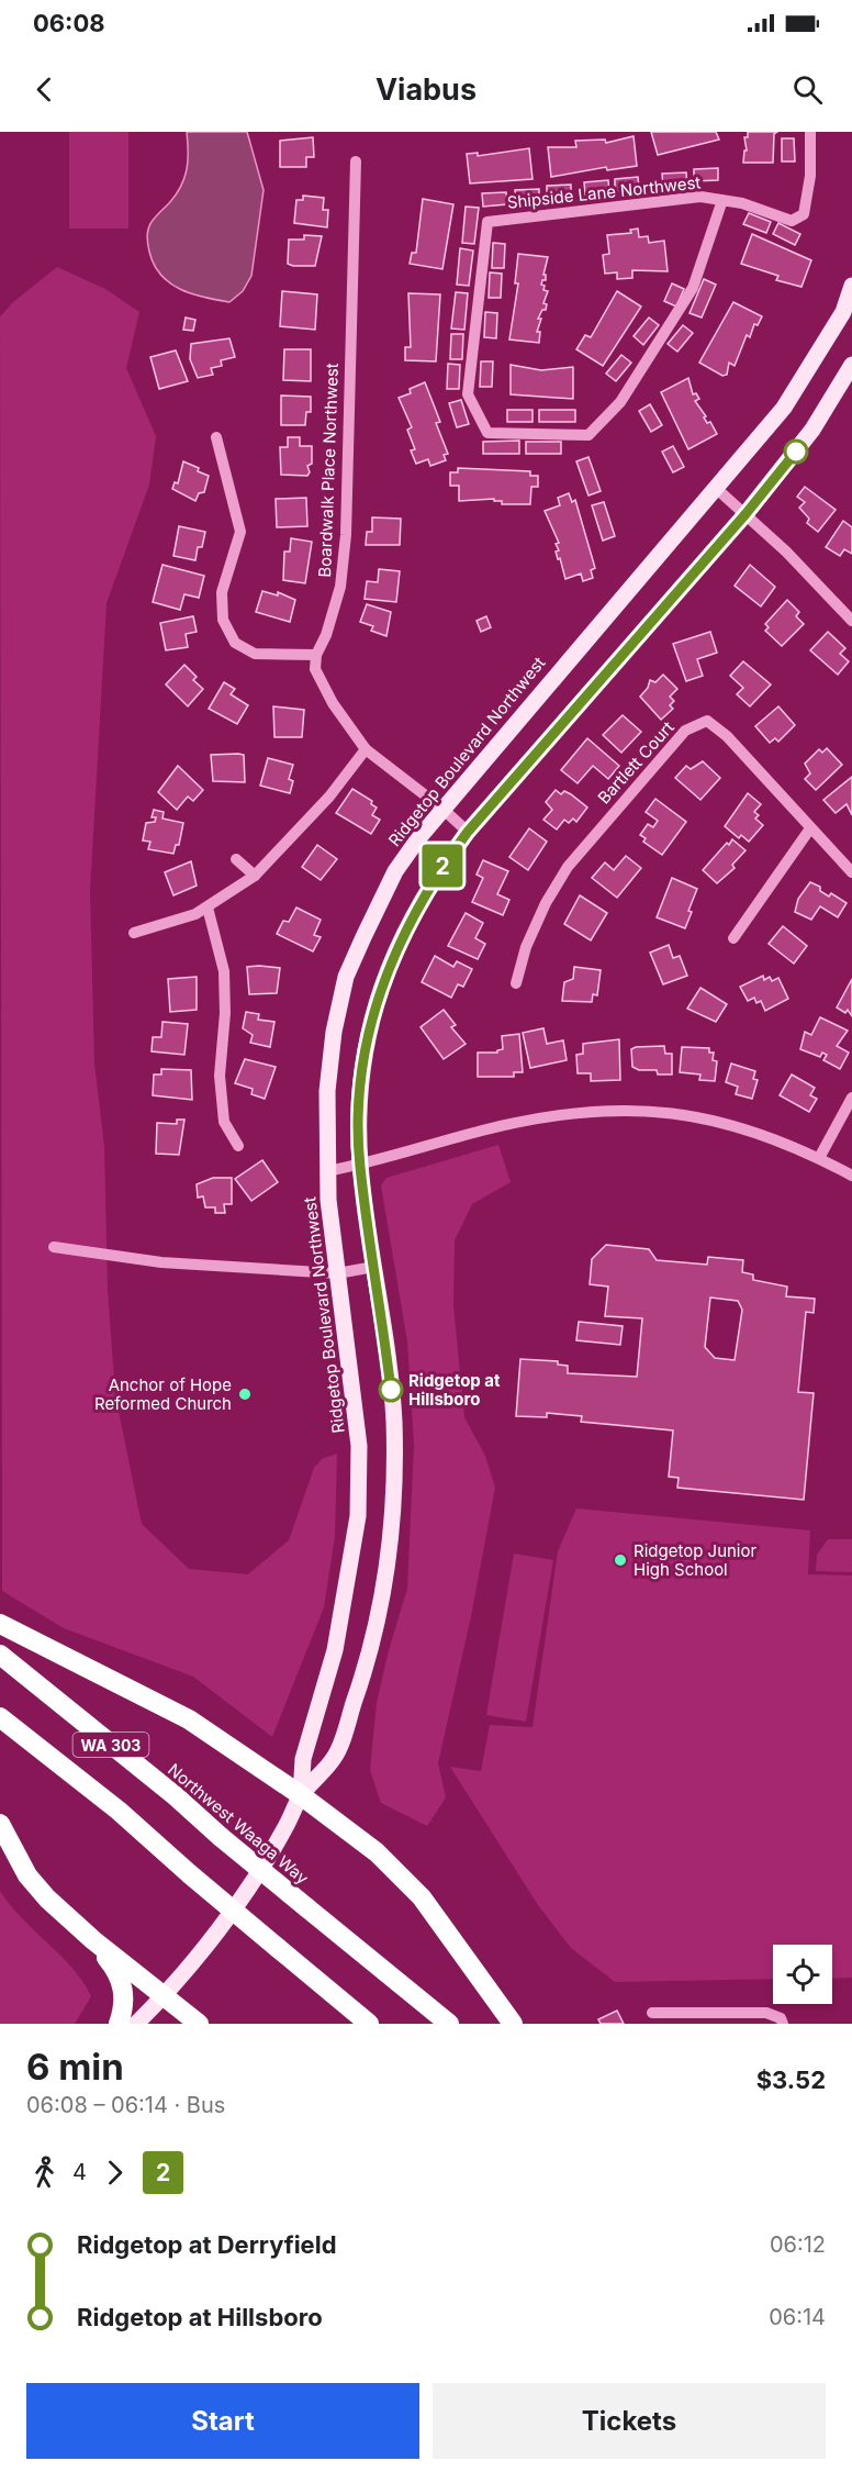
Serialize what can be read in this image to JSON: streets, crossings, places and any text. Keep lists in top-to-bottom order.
{
  "streets": {
    "highway": ["WA 303", "Northwest Waaga Way"],
    "main road": ["Ridgetop Boulevard Northwest"],
    "street": ["Shipside Lane Northwest", "Boardwalk Place Northwest", "Bartlett Court"]
  },
  "places": ["Ridgetop at Hillsboro", "Anchor of Hope Reformed Church", "Ridgetop Junior High School"],
  "lines": ["bus line 2"],
  "page": {
    "status": "06:08",
    "header": "Viabus",
    "on_map": "2",
    "heading": ["6 min", "06:08 – 06:14 · Bus", "$3.52"],
    "legs": ["4", "2"],
    "list": [
      {
        "name": "Ridgetop at Derryfield",
        "value": "06:12"
      },
      {
        "name": "Ridgetop at Hillsboro",
        "value": "06:14"
      }
    ],
    "buttons": ["Start", "Tickets"]
  }
}
